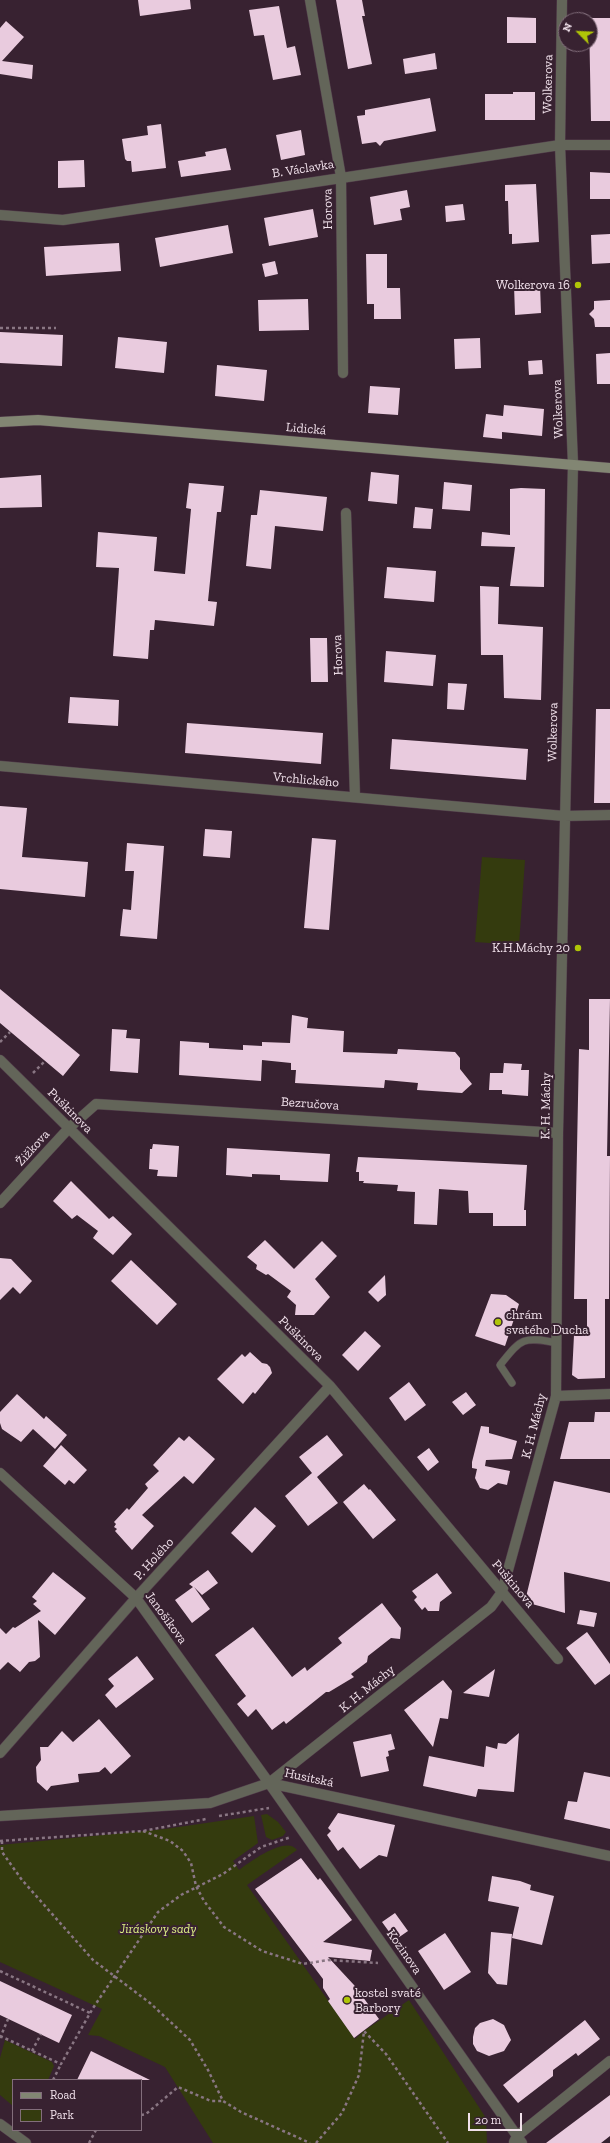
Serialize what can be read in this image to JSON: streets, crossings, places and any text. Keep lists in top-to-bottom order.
{
  "streets": {
    "main road": ["Lidická"],
    "street": [
      "Wolkerova",
      "B. Václavka",
      "Horova",
      "Vrchlického",
      "Bezručova",
      "K. H. Máchy",
      "Puškinova",
      "Žižkova",
      "P. Holého",
      "Janošíkova",
      "Husitská",
      "Kozinova"
    ]
  },
  "crossings": [
    ["Wolkerova", "B. Václavka"],
    ["Wolkerova", "Lidická"],
    ["Wolkerova", "Vrchlického"],
    ["Wolkerova", "K. H. Máchy"],
    ["B. Václavka", "Horova"],
    ["Horova", "Vrchlického"],
    ["Vrchlického", "K. H. Máchy"],
    ["Bezručova", "K. H. Máchy"],
    ["Bezručova", "Puškinova"],
    ["Bezručova", "Žižkova"],
    ["K. H. Máchy", "Puškinova"],
    ["K. H. Máchy", "Janošíkova"],
    ["K. H. Máchy", "Husitská"],
    ["K. H. Máchy", "Kozinova"],
    ["Puškinova", "Žižkova"],
    ["Puškinova", "P. Holého"],
    ["P. Holého", "Janošíkova"],
    ["Janošíkova", "Husitská"],
    ["Janošíkova", "Kozinova"],
    ["Husitská", "Kozinova"]
  ],
  "parks": ["Jiráskovy sady"],
  "places": [
    "Wolkerova 16",
    "K.H.Máchy 20",
    "chrám svatého Ducha",
    "kostel svaté Barbory"
  ],
  "legend": ["Road", "Park"],
  "scale_bar": "20 m",
  "north": "top left"
}
